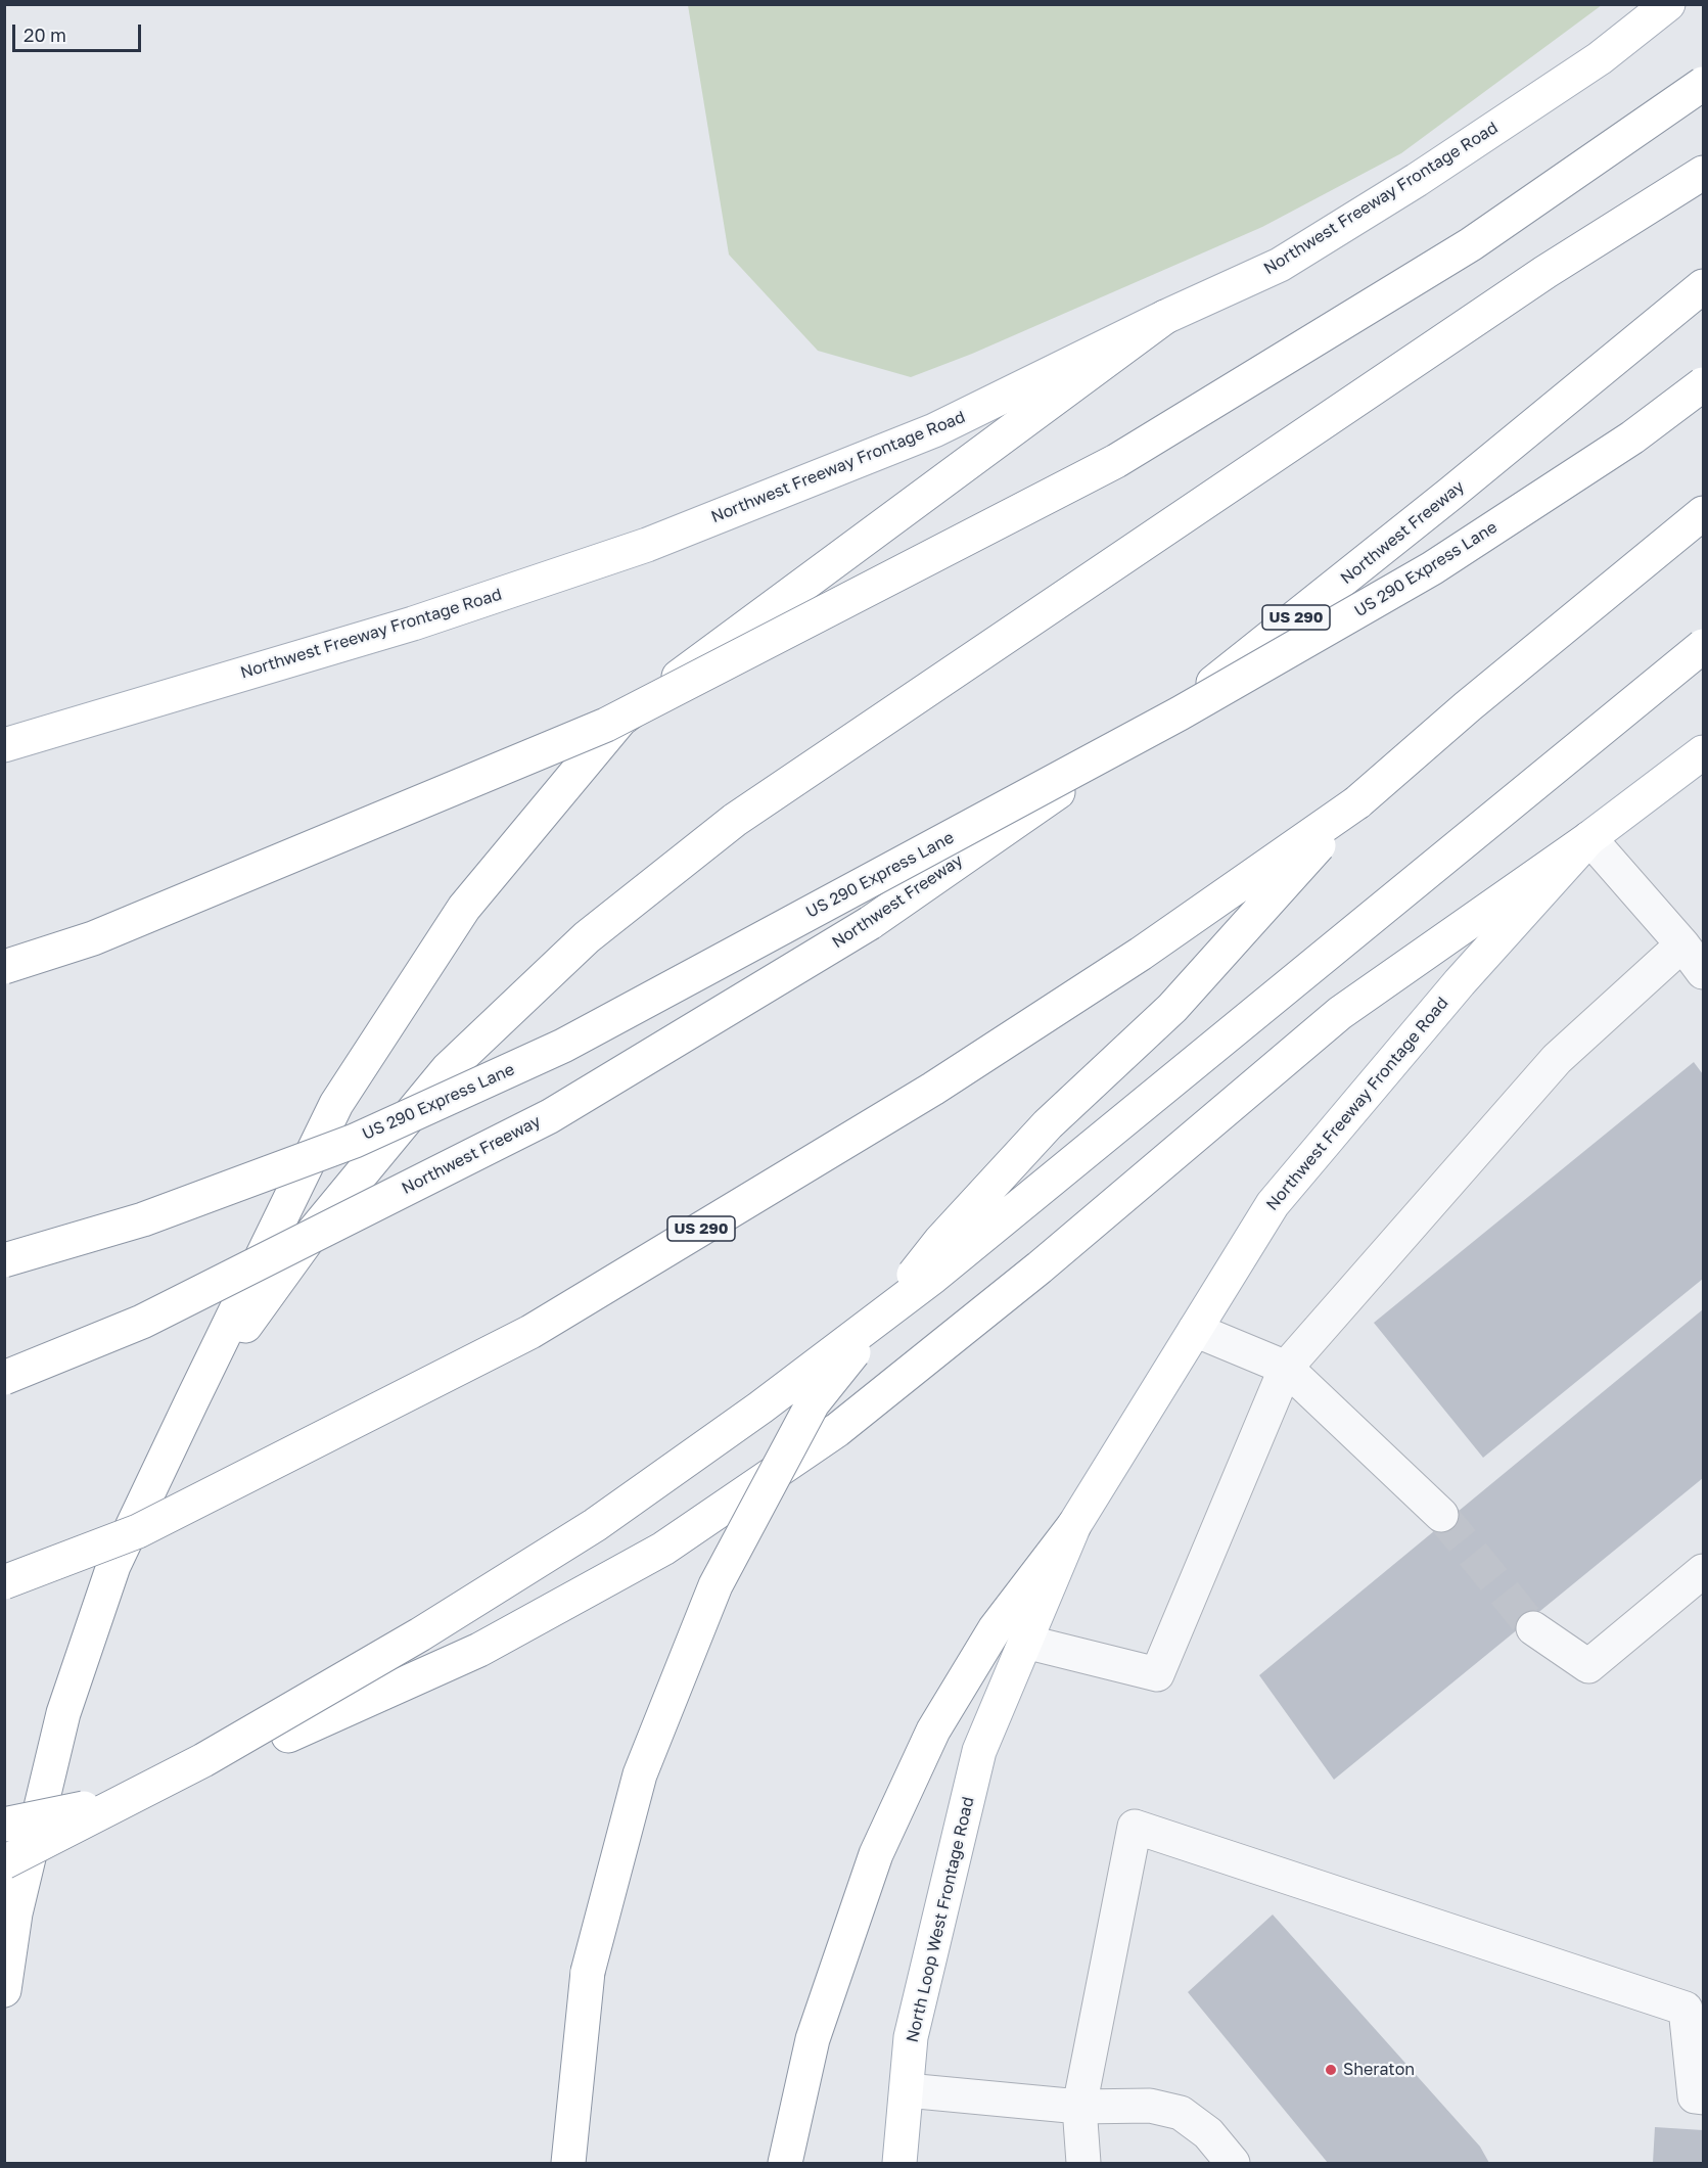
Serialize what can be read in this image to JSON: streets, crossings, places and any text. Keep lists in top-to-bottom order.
{
  "streets": {
    "main road": [
      "Northwest Freeway Frontage Road",
      "Northwest Freeway",
      "US 290 Express Lane",
      "US 290",
      "North Loop West Frontage Road"
    ]
  },
  "crossings": [
    ["Northwest Freeway Frontage Road", "North Loop West Frontage Road"]
  ],
  "places": ["Sheraton"],
  "scale_bar": "20 m"
}
